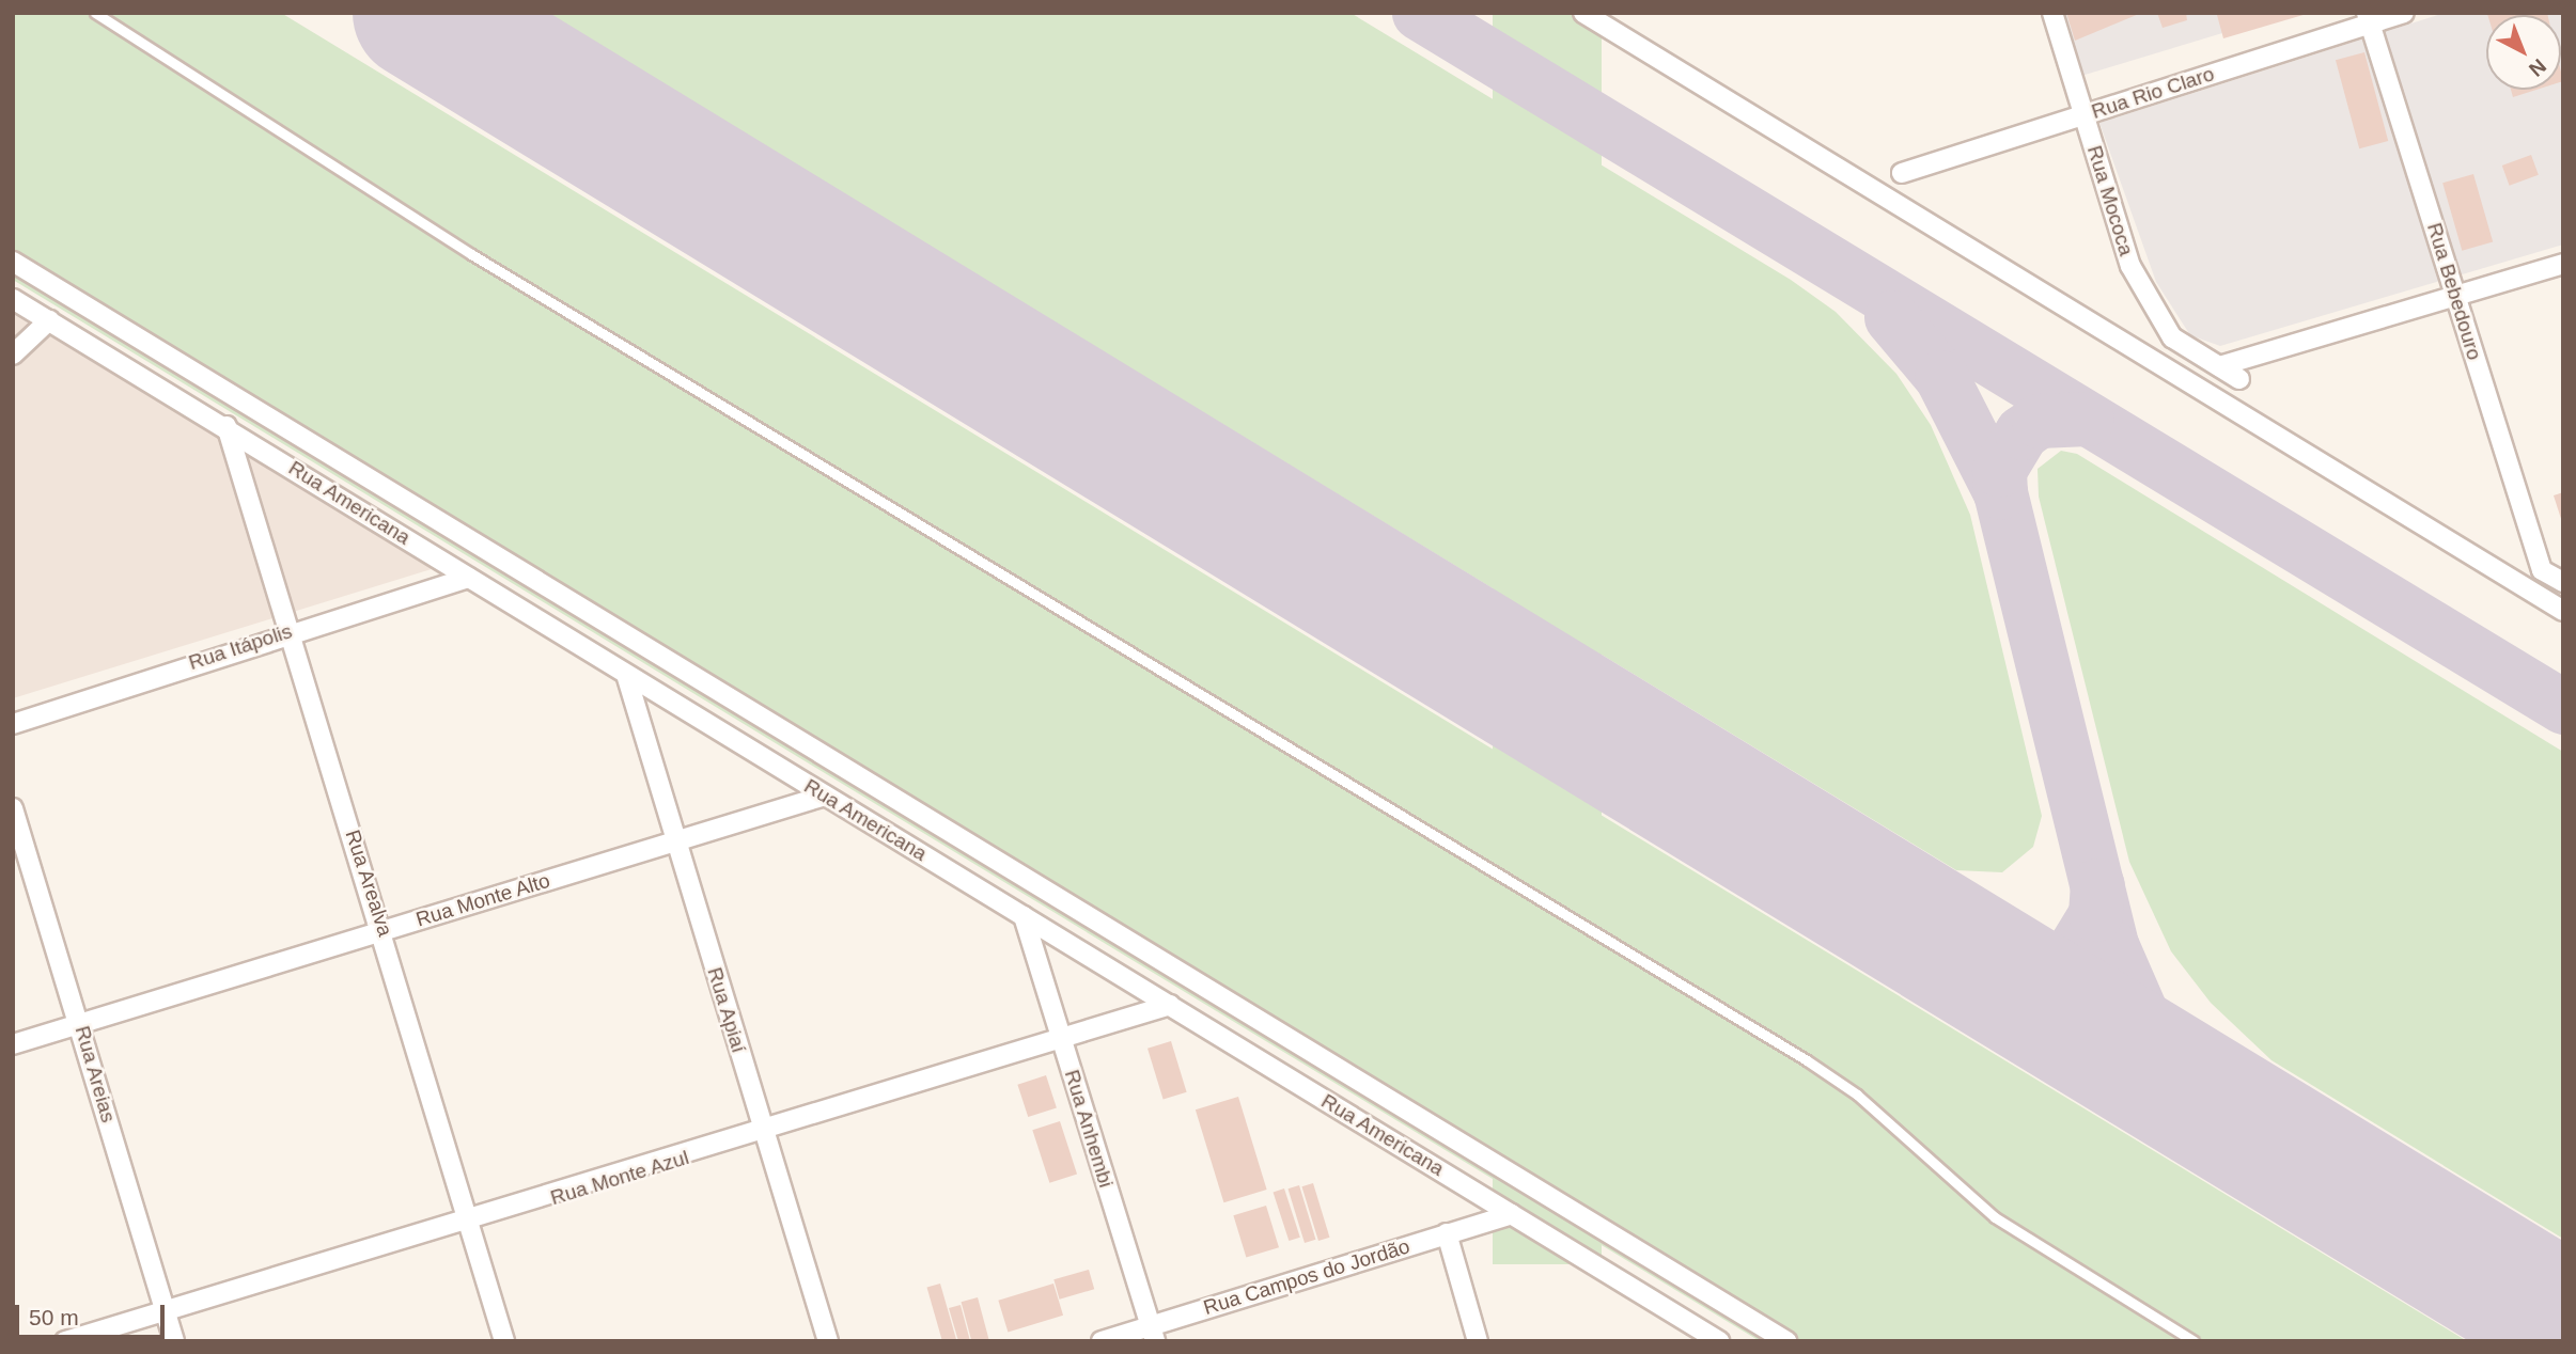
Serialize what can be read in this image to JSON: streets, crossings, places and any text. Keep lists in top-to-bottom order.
{
  "streets": {
    "street": [
      "Rua Rio Claro",
      "Rua Mococa",
      "Rua Bebedouro",
      "Rua Americana",
      "Rua Itápolis",
      "Rua Arealva",
      "Rua Monte Alto",
      "Rua Apiaí",
      "Rua Areias",
      "Rua Anhembi",
      "Rua Monte Azul",
      "Rua Campos do Jordão"
    ]
  },
  "crossings": [
    ["Rua Rio Claro", "Rua Mococa"],
    ["Rua Rio Claro", "Rua Bebedouro"],
    ["Rua Americana", "Rua Itápolis"],
    ["Rua Americana", "Rua Arealva"],
    ["Rua Americana", "Rua Monte Alto"],
    ["Rua Americana", "Rua Apiaí"],
    ["Rua Americana", "Rua Anhembi"],
    ["Rua Americana", "Rua Monte Azul"],
    ["Rua Americana", "Rua Campos do Jordão"],
    ["Rua Itápolis", "Rua Arealva"],
    ["Rua Arealva", "Rua Monte Alto"],
    ["Rua Arealva", "Rua Monte Azul"],
    ["Rua Monte Alto", "Rua Apiaí"],
    ["Rua Monte Alto", "Rua Areias"],
    ["Rua Apiaí", "Rua Monte Azul"],
    ["Rua Areias", "Rua Monte Azul"],
    ["Rua Anhembi", "Rua Monte Azul"],
    ["Rua Anhembi", "Rua Campos do Jordão"]
  ],
  "scale_bar": "50 m",
  "north": "bottom right"
}
